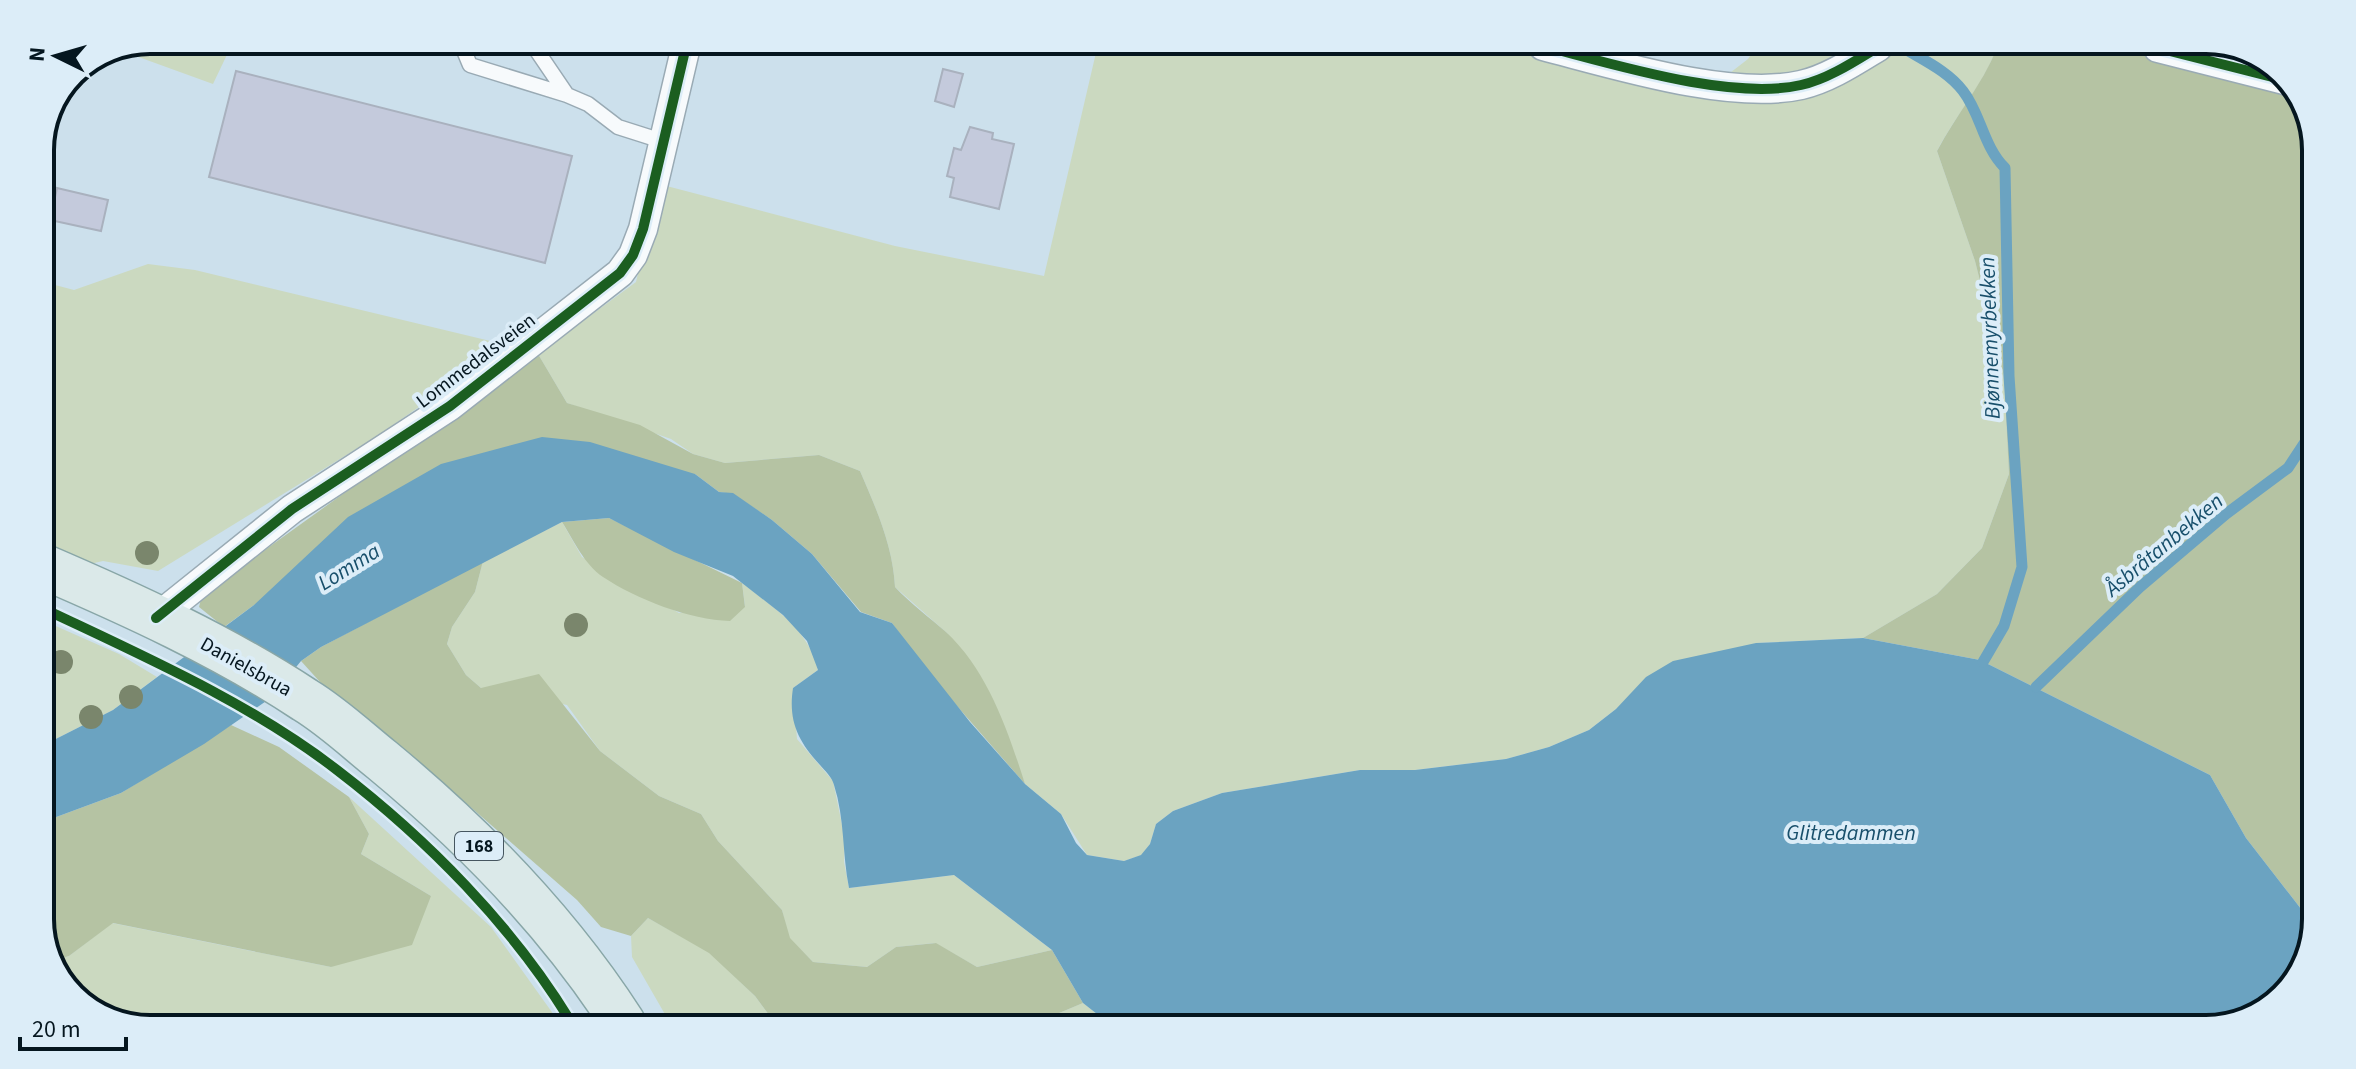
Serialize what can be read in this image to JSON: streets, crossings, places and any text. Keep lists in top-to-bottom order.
{
  "streets": {
    "main road": ["Danielsbrua", "168"],
    "street": ["Lommedalsveien"]
  },
  "crossings": [
    ["Lommedalsveien", "Danielsbrua"],
    ["Lommedalsveien", "168"],
    ["Danielsbrua", "168"]
  ],
  "water": [
    "Bjønnemyrbekken",
    "Åsbråtanbekken",
    "Lomma",
    "Glitredammen"
  ],
  "scale_bar": "20 m",
  "north": "left"
}
